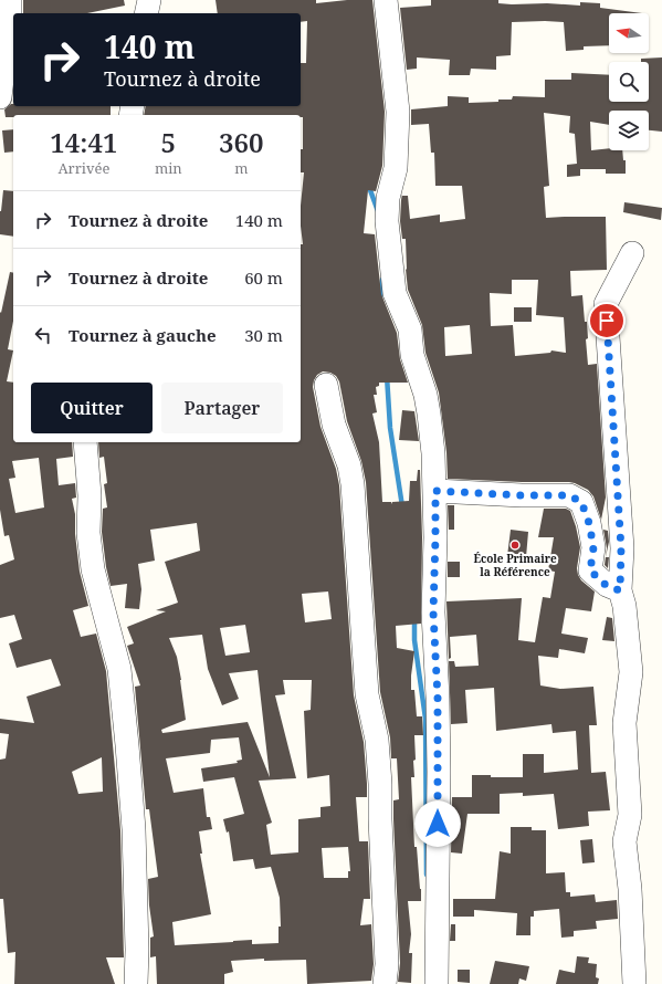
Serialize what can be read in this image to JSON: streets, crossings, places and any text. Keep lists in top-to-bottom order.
{
  "places": ["École Primaire la Référence"],
  "north": "left",
  "page": {
    "turn": ["140 m", "Tournez à droite"],
    "eta": [
      "14:41",
      "Arrivée",
      "5",
      "min",
      "360",
      "m"
    ],
    "list": [
      {
        "name": "Tournez à droite",
        "value": "140 m"
      },
      {
        "name": "Tournez à droite",
        "value": "60 m"
      },
      {
        "name": "Tournez à gauche",
        "value": "30 m"
      }
    ],
    "buttons": ["Quitter", "Partager"]
  }
}
